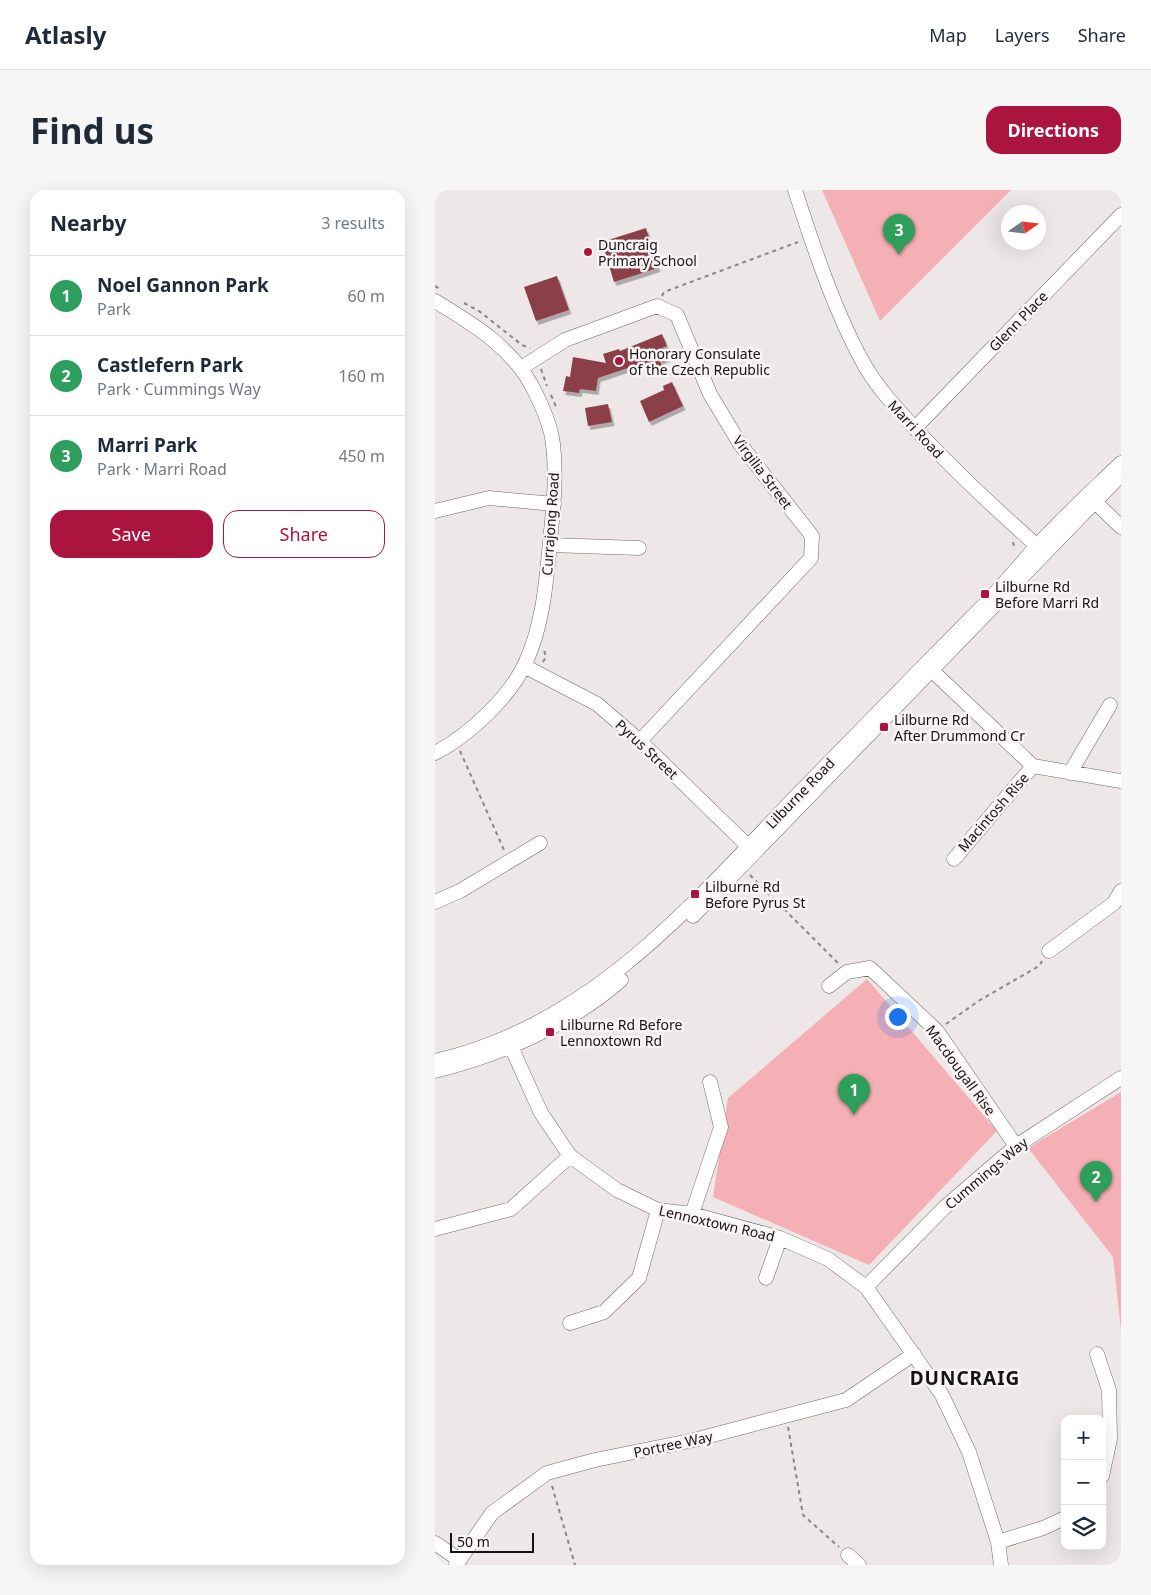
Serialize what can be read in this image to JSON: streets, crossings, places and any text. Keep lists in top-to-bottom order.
{
  "streets": {
    "street": [
      "Glenn Place",
      "Marri Road",
      "Virgilia Street",
      "Currajong Road",
      "Pyrus Street",
      "Lilburne Road",
      "Macintosh Rise",
      "Macdougall Rise",
      "Cummings Way",
      "Lennoxtown Road",
      "Portree Way"
    ]
  },
  "crossings": [
    ["Glenn Place", "Marri Road"],
    ["Marri Road", "Lilburne Road"],
    ["Virgilia Street", "Pyrus Street"],
    ["Currajong Road", "Pyrus Street"],
    ["Pyrus Street", "Lilburne Road"],
    ["Lilburne Road", "Lennoxtown Road"],
    ["Macdougall Rise", "Cummings Way"],
    ["Cummings Way", "Lennoxtown Road"],
    ["Lennoxtown Road", "Portree Way"]
  ],
  "districts": ["DUNCRAIG"],
  "places": {
    "other": ["Duncraig Primary School", "Honorary Consulate of the Czech Republic"],
    "transit": [
      "Lilburne Rd Before Marri Rd",
      "Lilburne Rd After Drummond Cr",
      "Lilburne Rd Before Pyrus St",
      "Lilburne Rd Before Lennoxtown Rd"
    ]
  },
  "scale_bar": "50 m",
  "north": "right",
  "page": {
    "header": "Atlasly",
    "nav": ["Map", "Layers", "Share"],
    "buttons": [
      "Directions",
      ["Save", "Share"]
    ],
    "title": "Find us",
    "heading": ["Nearby", "3 results"],
    "pins": ["3", "1", "2"],
    "list": [
      {
        "mark": "1",
        "name": "Noel Gannon Park",
        "note": "Park",
        "value": "60 m"
      },
      {
        "mark": "2",
        "name": "Castlefern Park",
        "note": "Park · Cummings Way",
        "value": "160 m"
      },
      {
        "mark": "3",
        "name": "Marri Park",
        "note": "Park · Marri Road",
        "value": "450 m"
      }
    ],
    "map_buttons": ["+", "−"],
    "scale": "50 m"
  }
}
